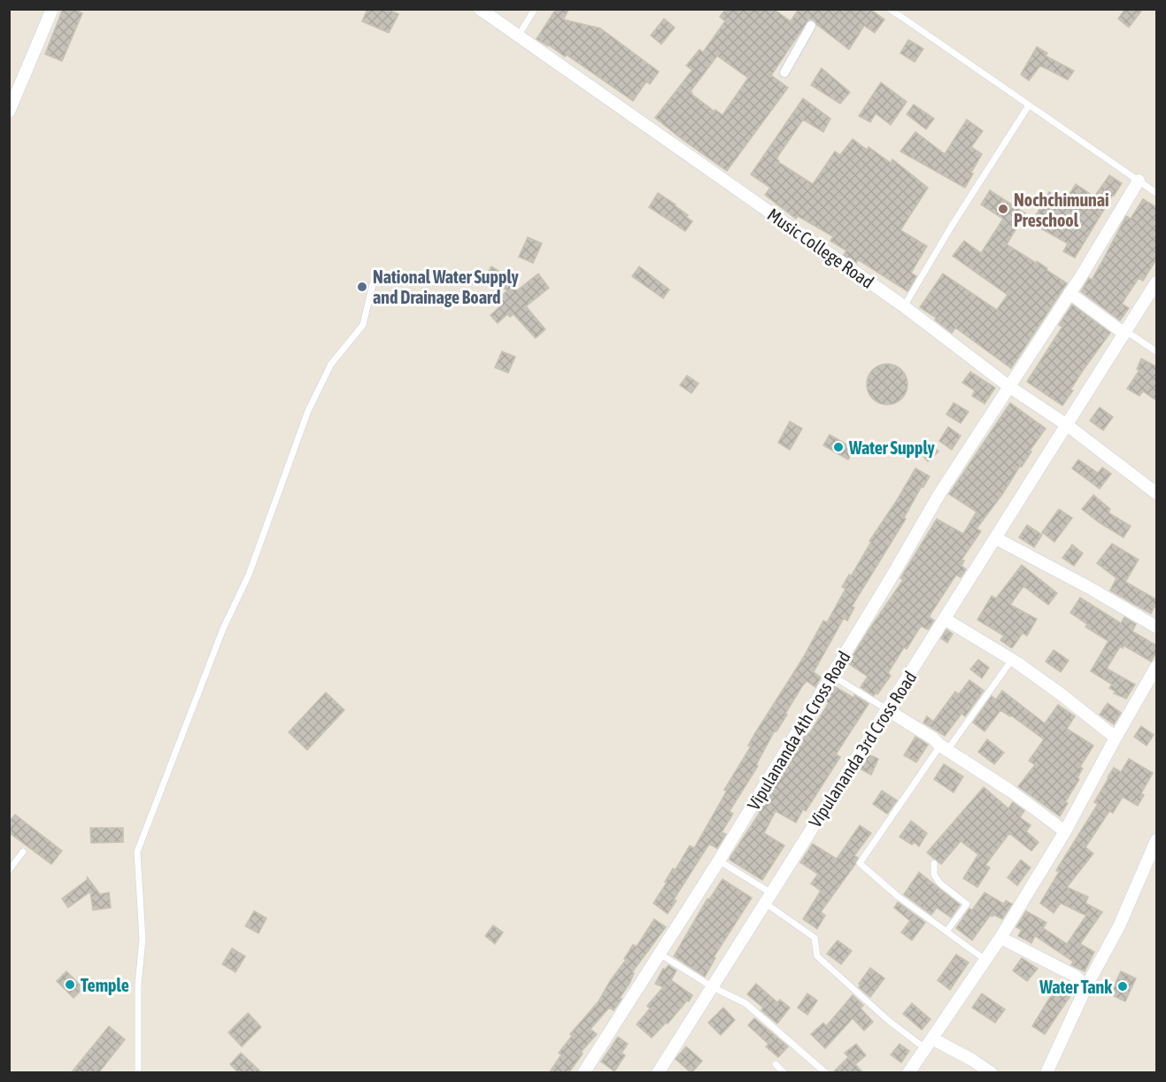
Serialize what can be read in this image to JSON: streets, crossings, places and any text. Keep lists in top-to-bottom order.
{
  "streets": {
    "street": ["Music College Road", "Vipulananda 4th Cross Road", "Vipulananda 3rd Cross Road"]
  },
  "crossings": [
    ["Music College Road", "Vipulananda 4th Cross Road"],
    ["Music College Road", "Vipulananda 3rd Cross Road"]
  ],
  "places": [
    "Nochchimunai Preschool",
    "National Water Supply and Drainage Board",
    "Water Supply",
    "Temple",
    "Water Tank"
  ]
}
